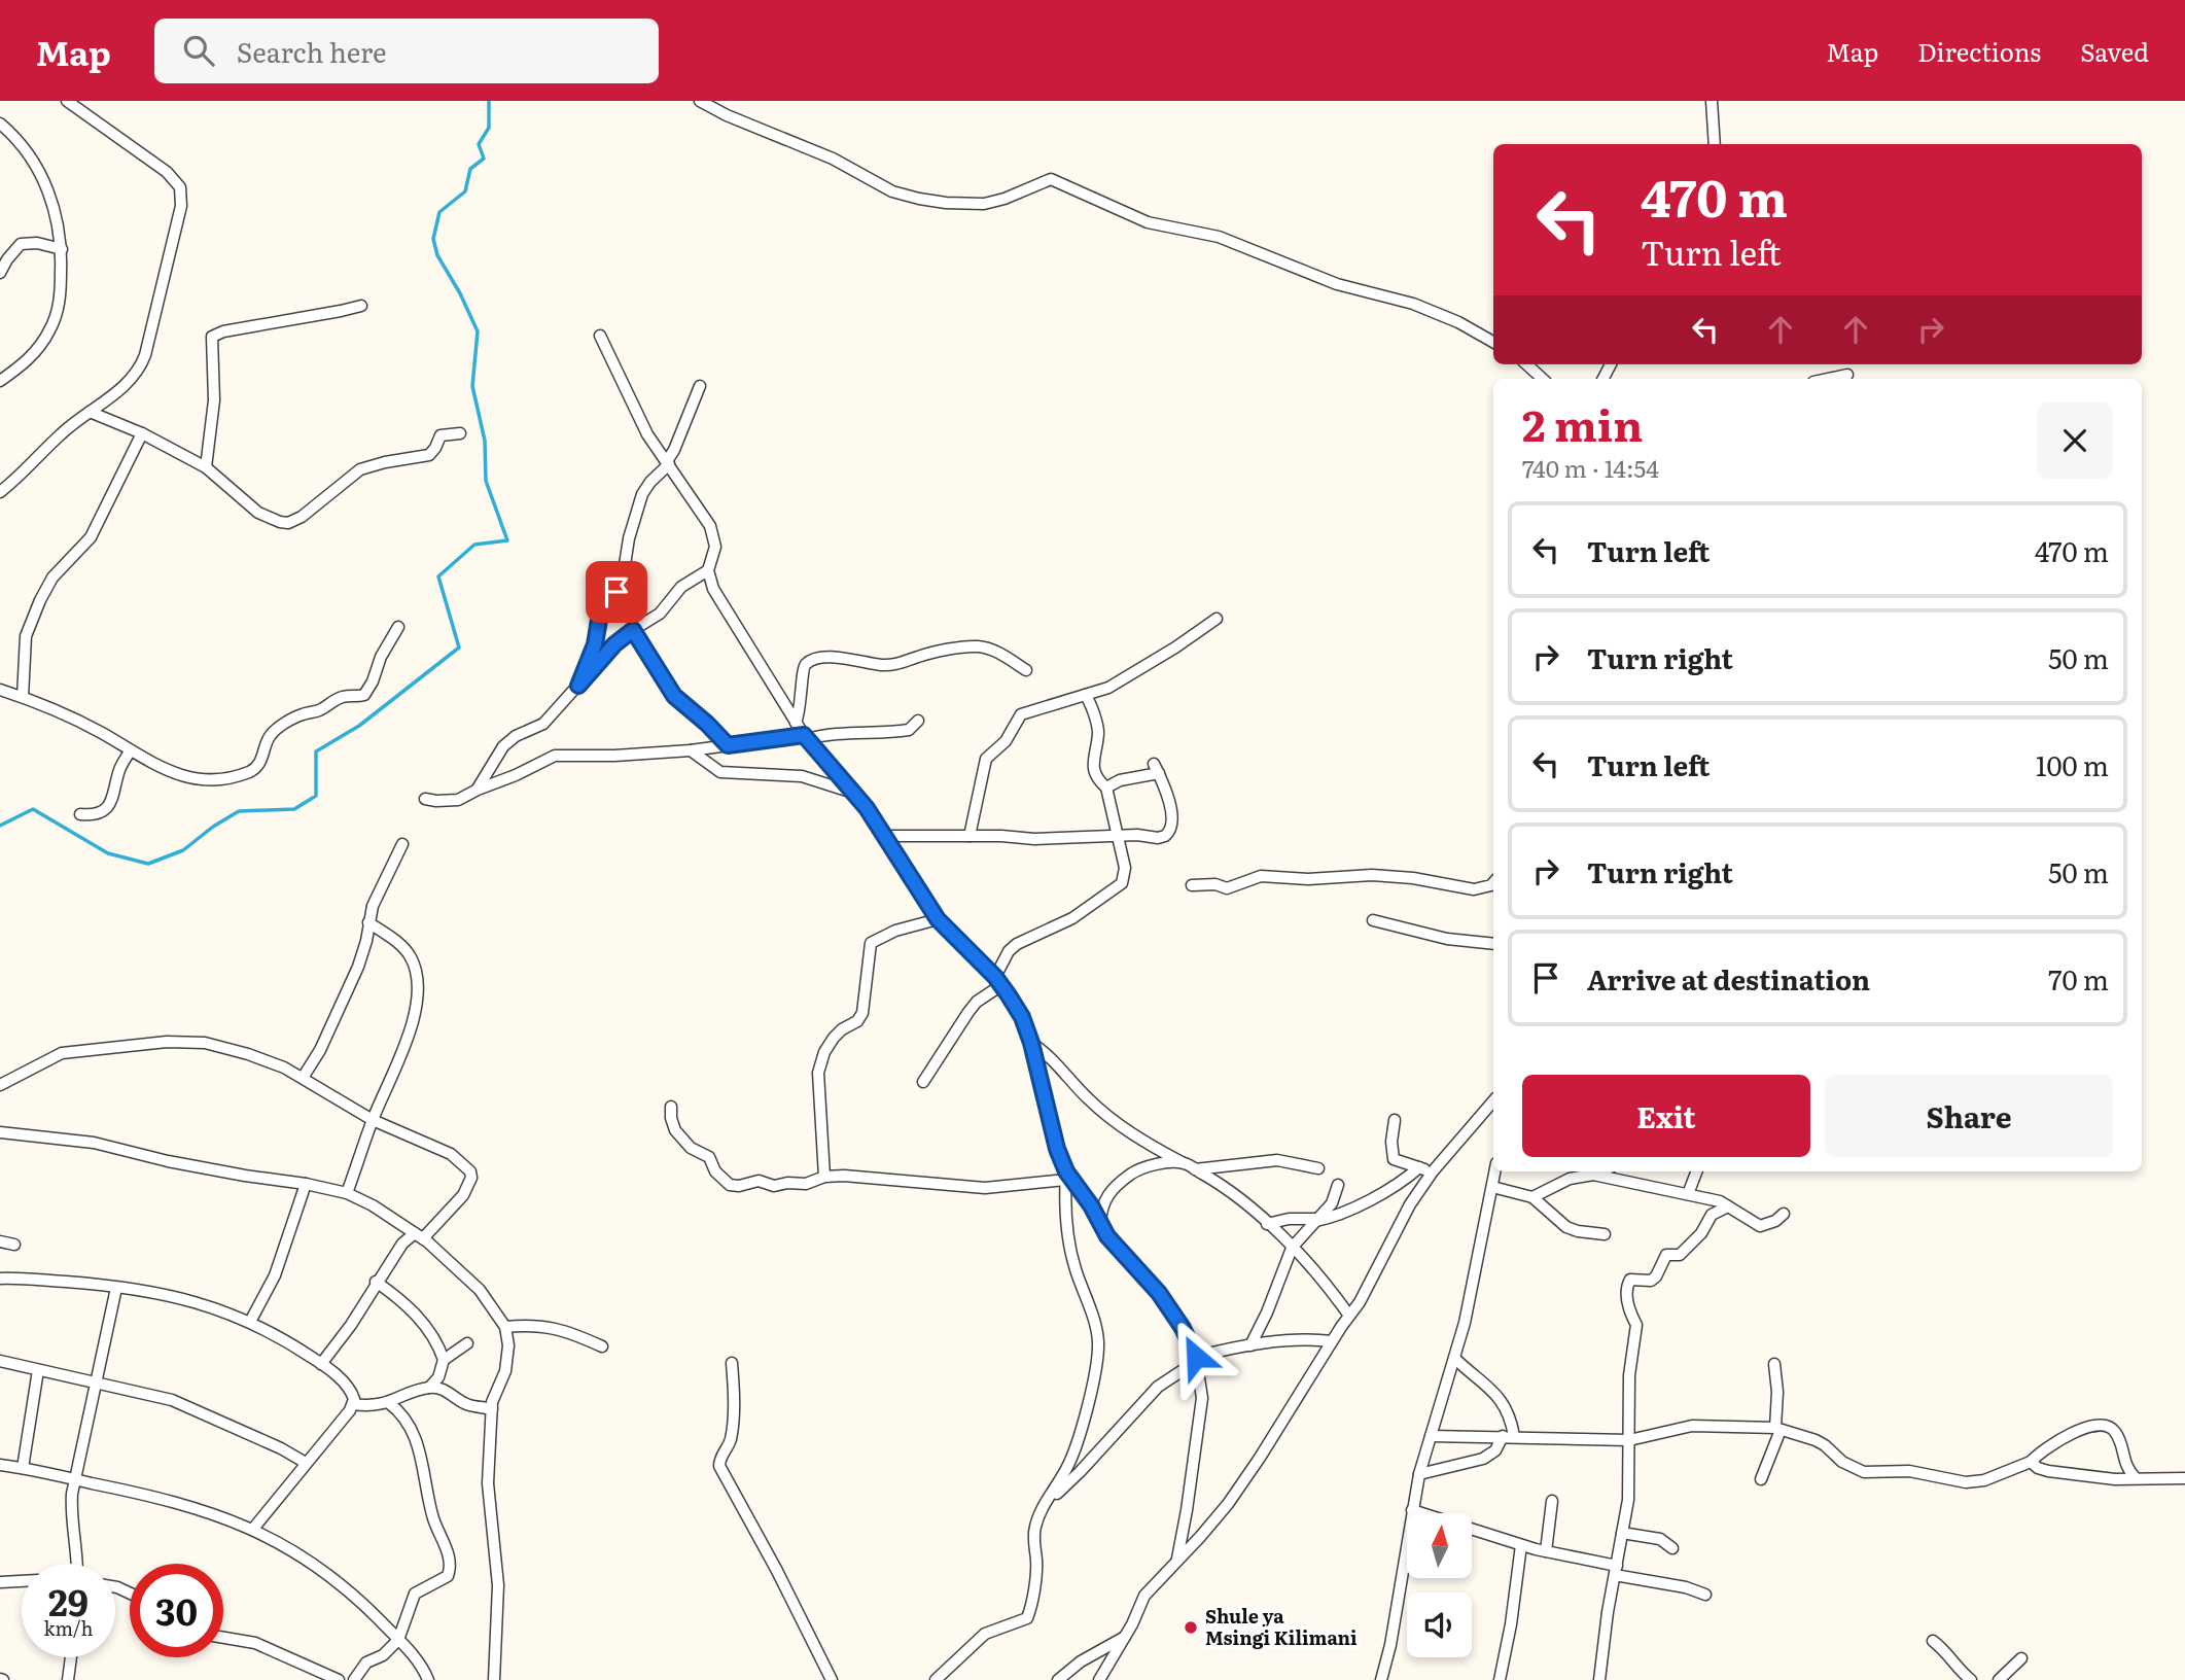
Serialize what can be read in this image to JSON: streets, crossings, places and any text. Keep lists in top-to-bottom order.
{
  "places": ["Shule ya Msingi Kilimani"],
  "north": "top",
  "page": {
    "header": "Map",
    "search": "Search here",
    "nav": ["Map", "Directions", "Saved"],
    "turn": ["470 m", "Turn left"],
    "heading": ["2 min", "740 m · 14:54"],
    "list": [
      {
        "name": "Turn left",
        "value": "470 m"
      },
      {
        "name": "Turn right",
        "value": "50 m"
      },
      {
        "name": "Turn left",
        "value": "100 m"
      },
      {
        "name": "Turn right",
        "value": "50 m"
      },
      {
        "name": "Arrive at destination",
        "value": "70 m"
      }
    ],
    "buttons": ["Exit", "Share"],
    "speed": "29 km/h",
    "limit": "30"
  }
}
